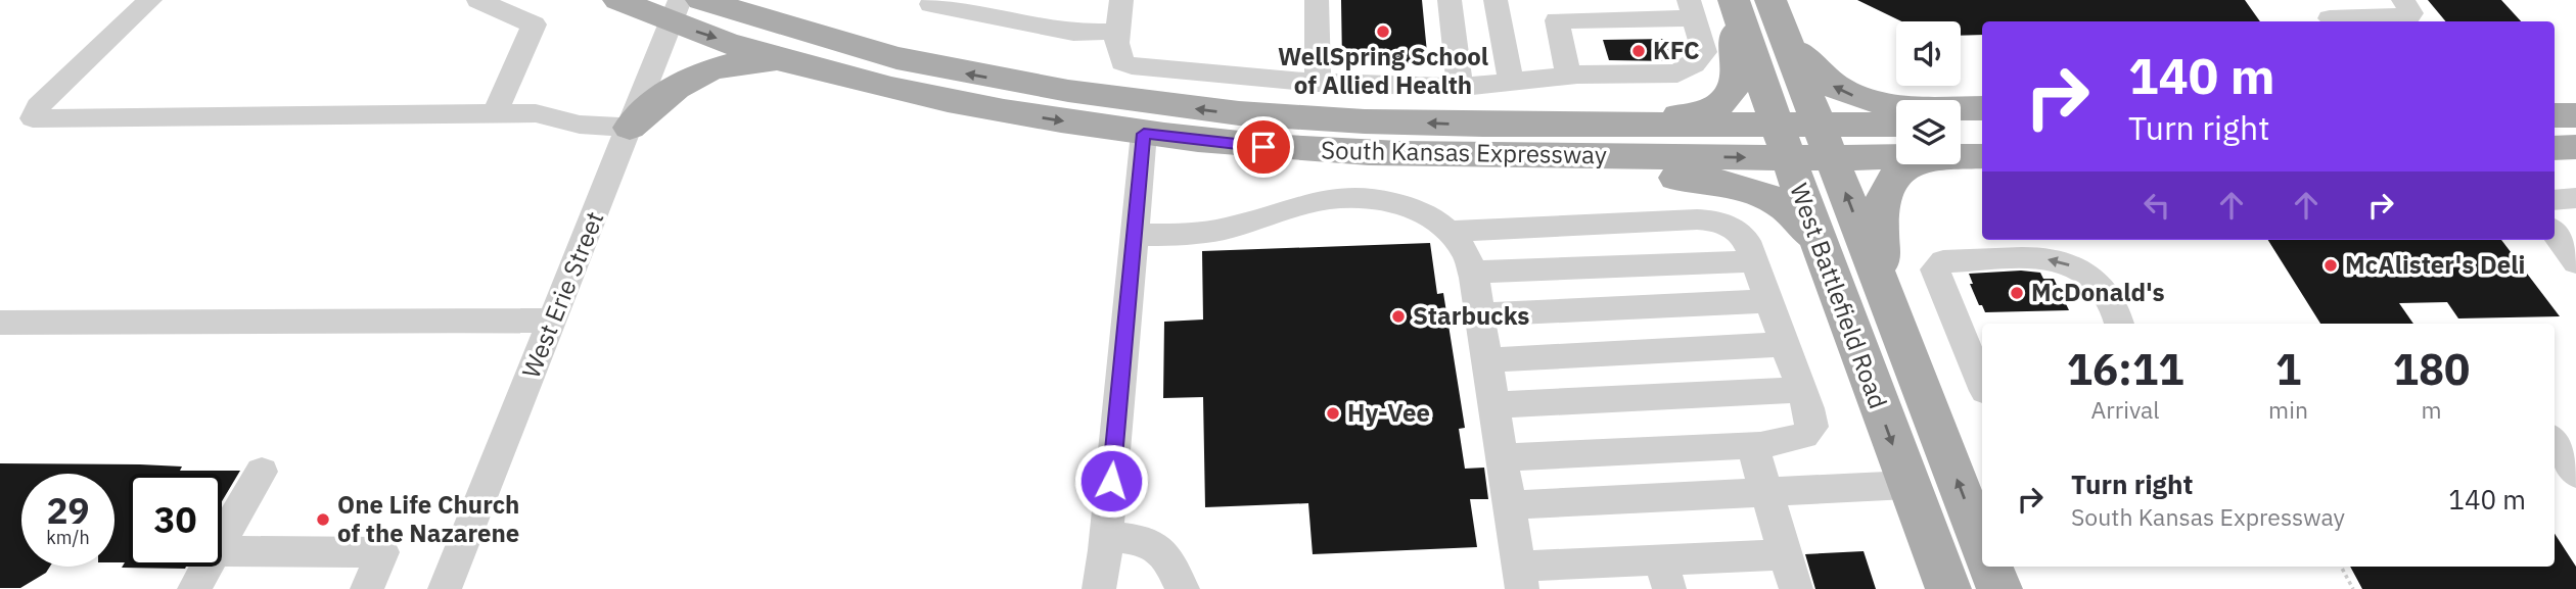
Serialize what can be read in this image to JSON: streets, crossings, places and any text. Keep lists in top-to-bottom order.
{
  "streets": {
    "main road": ["South Kansas Expressway", "West Battlefield Road"],
    "street": ["West Erie Street"]
  },
  "crossings": [
    ["South Kansas Expressway", "West Erie Street"],
    ["South Kansas Expressway", "West Battlefield Road"]
  ],
  "places": [
    "WellSpring School of Allied Health",
    "KFC",
    "McAlister's Deli",
    "McDonald's",
    "Starbucks",
    "Hy-Vee",
    "One Life Church of the Nazarene"
  ],
  "page": {
    "turn": ["140 m", "Turn right"],
    "eta": [
      "16:11",
      "Arrival",
      "1",
      "min",
      "180",
      "m"
    ],
    "list": [
      {
        "name": "Turn right",
        "note": "South Kansas Expressway",
        "value": "140 m"
      }
    ],
    "speed": "29 km/h",
    "limit": "30"
  }
}
